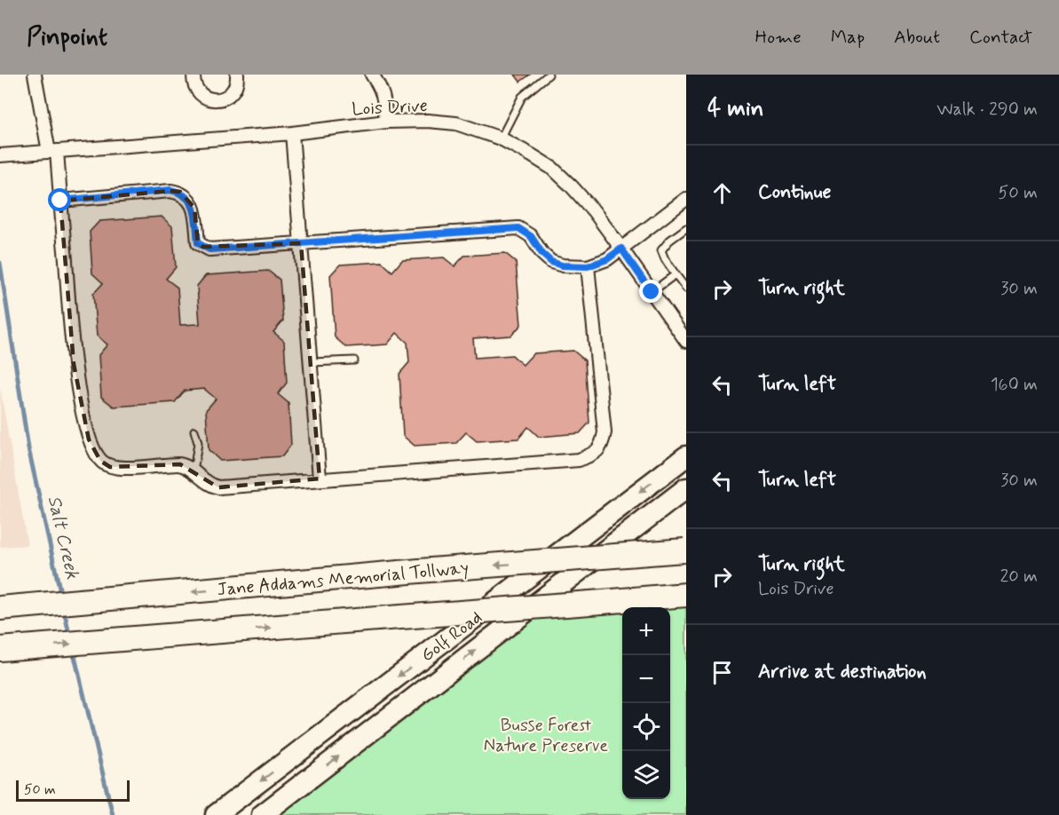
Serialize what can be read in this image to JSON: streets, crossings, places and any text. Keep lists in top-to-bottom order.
{
  "streets": {
    "highway": ["Jane Addams Memorial Tollway"],
    "main road": ["Golf Road"],
    "street": ["Lois Drive"]
  },
  "water": ["Salt Creek"],
  "parks": ["Busse Forest Nature Preserve"],
  "scale_bar": "50 m",
  "page": {
    "header": "Pinpoint",
    "nav": [
      "Home",
      "Map",
      "About",
      "Contact"
    ],
    "heading": ["4 min", "Walk · 290 m"],
    "list": [
      ["Continue", "50 m"],
      ["Turn right", "30 m"],
      ["Turn left", "160 m"],
      ["Turn left", "30 m"],
      ["Turn right", "Lois Drive", "20 m"],
      "Arrive at destination"
    ],
    "map_buttons": ["+", "−"],
    "scale": "50 m"
  }
}
